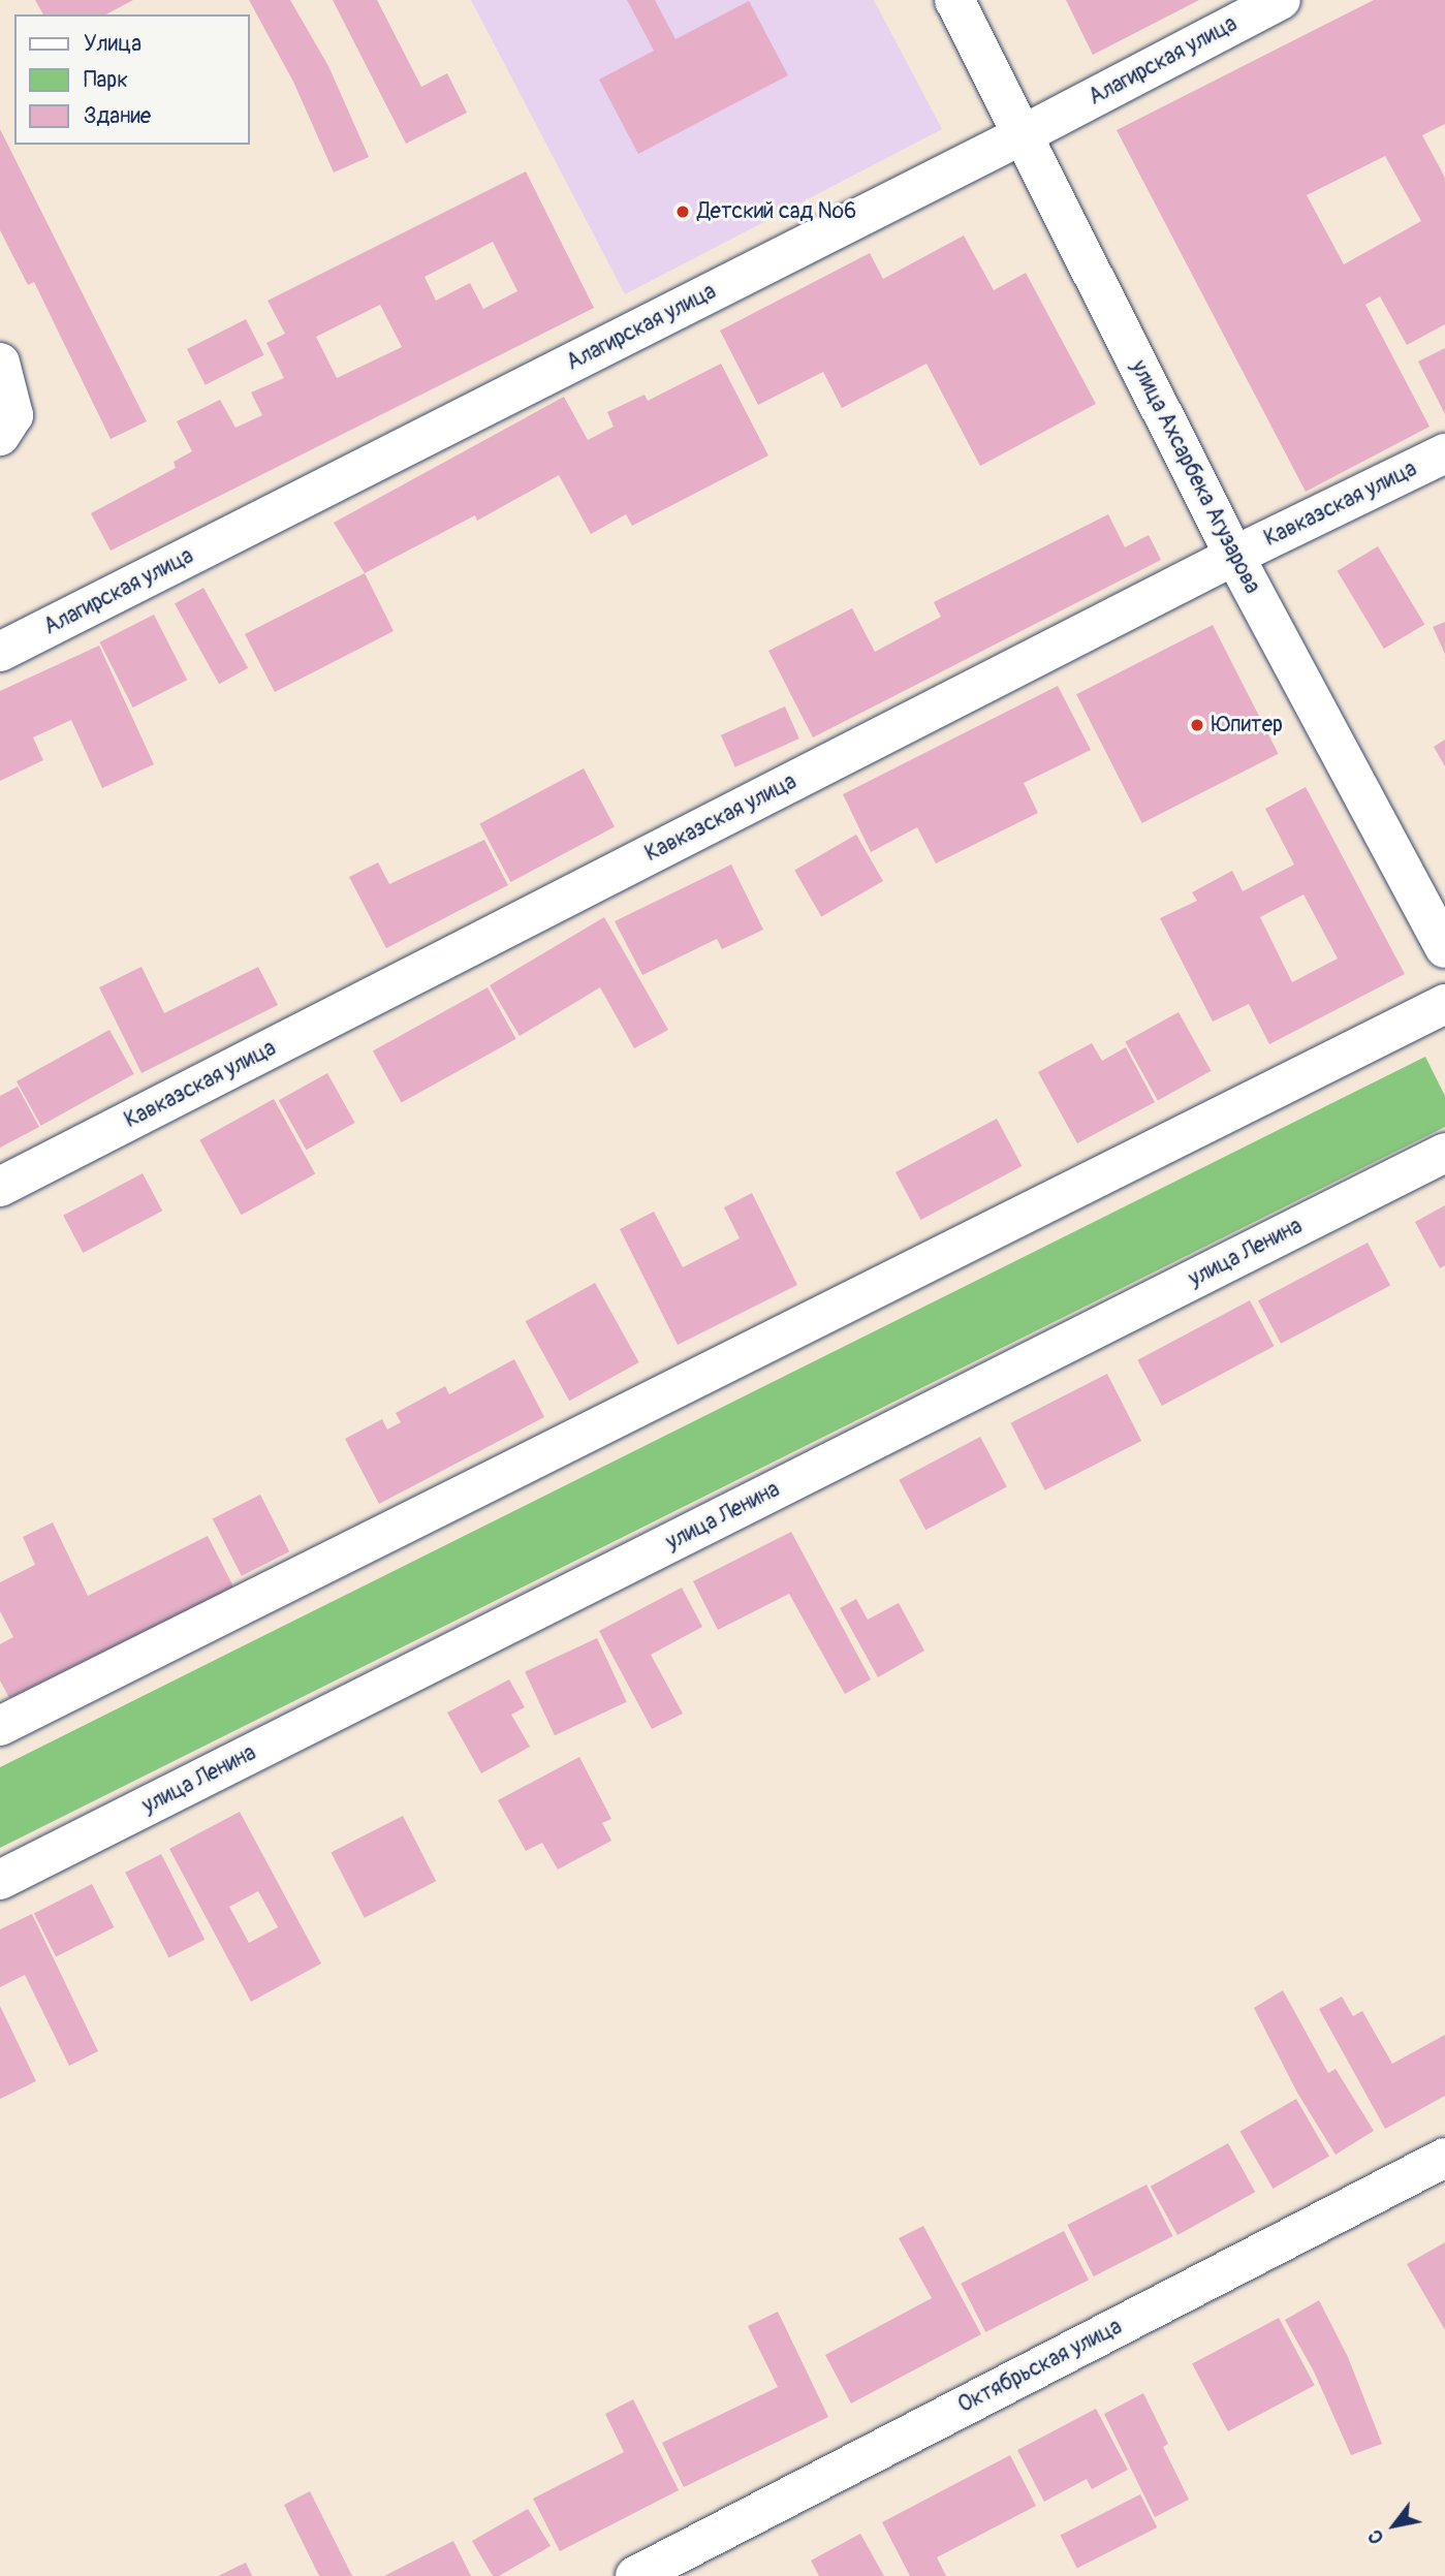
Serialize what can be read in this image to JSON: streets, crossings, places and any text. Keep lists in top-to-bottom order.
{
  "streets": {
    "street": [
      "Алагирская улица",
      "улица Ахсарбека Агузарова",
      "Кавказская улица",
      "улица Ленина",
      "Октябрьская улица"
    ]
  },
  "crossings": [
    ["Алагирская улица", "улица Ахсарбека Агузарова"],
    ["улица Ахсарбека Агузарова", "Кавказская улица"]
  ],
  "places": ["Детский сад №6", "Юпитер"],
  "legend": ["Улица", "Парк", "Здание"],
  "north": "bottom left"
}
